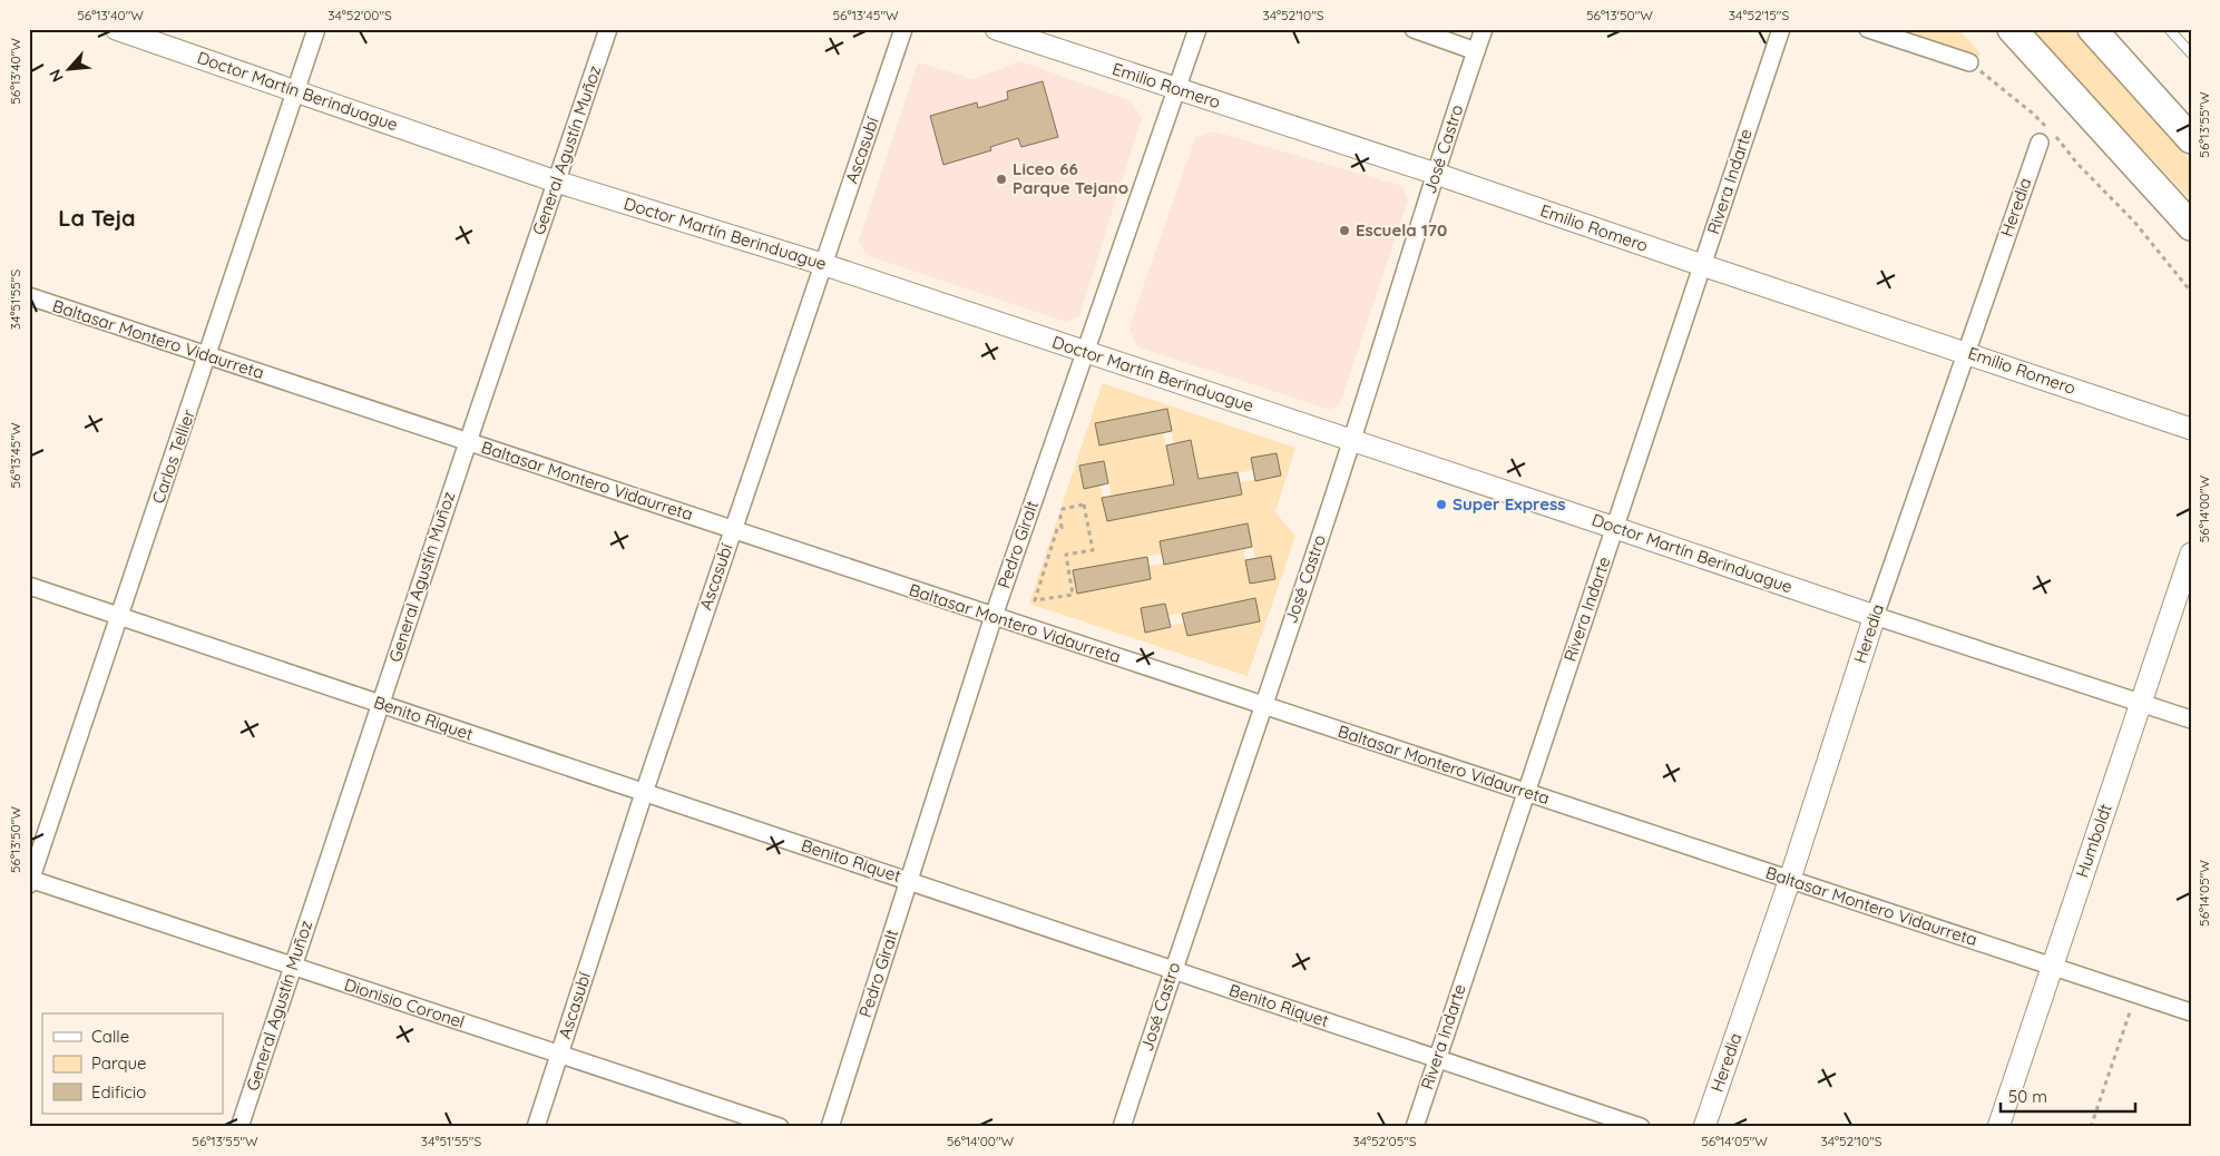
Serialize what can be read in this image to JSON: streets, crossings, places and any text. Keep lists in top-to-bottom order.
{
  "streets": {
    "street": [
      "Emilio Romero",
      "Doctor Martín Berinduague",
      "José Castro",
      "General Agustín Muñoz",
      "Ascasubí",
      "Rivera Indarte",
      "Heredia",
      "Baltasar Montero Vidaurreta",
      "Carlos Tellier",
      "Pedro Giralt",
      "Benito Riquet",
      "Humboldt",
      "Dionisio Coronel"
    ]
  },
  "crossings": [
    ["Emilio Romero", "José Castro"],
    ["Emilio Romero", "Rivera Indarte"],
    ["Emilio Romero", "Heredia"],
    ["Emilio Romero", "Pedro Giralt"],
    ["Doctor Martín Berinduague", "José Castro"],
    ["Doctor Martín Berinduague", "General Agustín Muñoz"],
    ["Doctor Martín Berinduague", "Ascasubí"],
    ["Doctor Martín Berinduague", "Rivera Indarte"],
    ["Doctor Martín Berinduague", "Heredia"],
    ["Doctor Martín Berinduague", "Carlos Tellier"],
    ["Doctor Martín Berinduague", "Pedro Giralt"],
    ["Doctor Martín Berinduague", "Humboldt"],
    ["José Castro", "Baltasar Montero Vidaurreta"],
    ["José Castro", "Benito Riquet"],
    ["General Agustín Muñoz", "Baltasar Montero Vidaurreta"],
    ["General Agustín Muñoz", "Benito Riquet"],
    ["General Agustín Muñoz", "Dionisio Coronel"],
    ["Ascasubí", "Baltasar Montero Vidaurreta"],
    ["Ascasubí", "Benito Riquet"],
    ["Ascasubí", "Dionisio Coronel"],
    ["Rivera Indarte", "Baltasar Montero Vidaurreta"],
    ["Rivera Indarte", "Benito Riquet"],
    ["Heredia", "Baltasar Montero Vidaurreta"],
    ["Baltasar Montero Vidaurreta", "Carlos Tellier"],
    ["Baltasar Montero Vidaurreta", "Pedro Giralt"],
    ["Baltasar Montero Vidaurreta", "Humboldt"],
    ["Carlos Tellier", "Benito Riquet"],
    ["Carlos Tellier", "Dionisio Coronel"],
    ["Pedro Giralt", "Benito Riquet"]
  ],
  "districts": ["La Teja"],
  "places": ["Liceo 66 Parque Tejano", "Escuela 170", "Super Express"],
  "legend": ["Calle", "Parque", "Edificio"],
  "scale_bar": "50 m",
  "north": "bottom left",
  "coordinates": [
    "56°13'40\"W",
    "34°52'00\"S",
    "56°13'45\"W",
    "34°52'10\"S",
    "56°13'50\"W",
    "34°52'15\"S",
    "56°13'55\"W",
    "34°51'55\"S",
    "56°14'00\"W",
    "56°14'05\"W",
    "34°52'05\"S"
  ]
}
